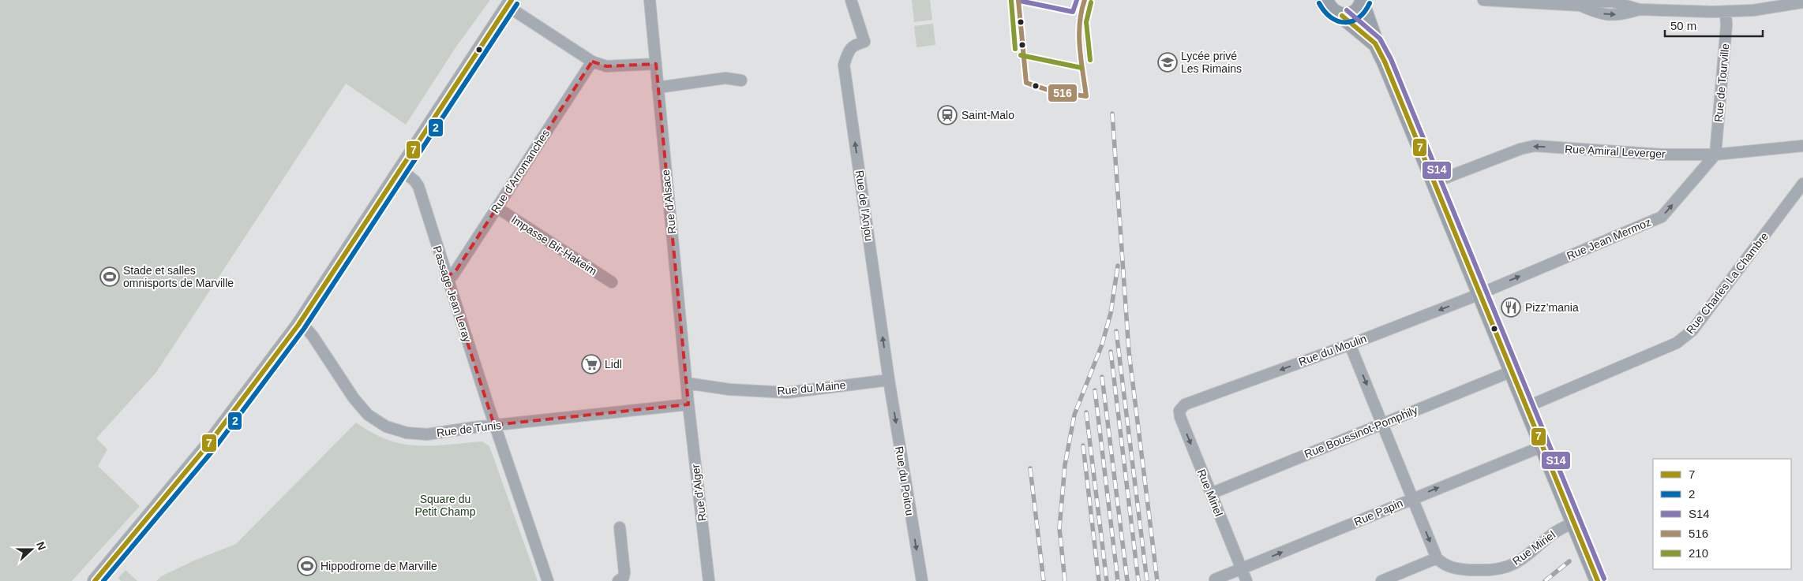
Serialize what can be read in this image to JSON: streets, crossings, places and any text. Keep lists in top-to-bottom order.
{
  "streets": {
    "street": [
      "Rue de Tourville",
      "Rue Amiral Leverger",
      "Rue d'Arromanches",
      "Rue d'Alsace",
      "Rue de l'Anjou",
      "Rue Jean Mermoz",
      "Impasse Bir-Hakeim",
      "Rue Charles La Chambre",
      "Passage Jean Leray",
      "Rue du Moulin",
      "Rue du Maine",
      "Rue de Tunis",
      "Rue Boussinot-Pomphily",
      "Rue du Poitou",
      "Rue d'Alger",
      "Rue Miriel",
      "Rue Papin"
    ]
  },
  "crossings": [
    ["Rue de Tourville", "Rue Amiral Leverger"],
    ["Rue de Tourville", "Rue Jean Mermoz"],
    ["Rue Amiral Leverger", "Rue Jean Mermoz"],
    ["Rue d'Arromanches", "Impasse Bir-Hakeim"],
    ["Rue d'Arromanches", "Passage Jean Leray"],
    ["Rue d'Alsace", "Rue du Maine"],
    ["Rue d'Alsace", "Rue de Tunis"],
    ["Rue d'Alsace", "Rue d'Alger"],
    ["Rue de l'Anjou", "Rue du Maine"],
    ["Rue de l'Anjou", "Rue du Poitou"],
    ["Rue Jean Mermoz", "Rue du Moulin"],
    ["Passage Jean Leray", "Rue de Tunis"],
    ["Rue du Moulin", "Rue Miriel"],
    ["Rue du Maine", "Rue du Poitou"],
    ["Rue de Tunis", "Rue d'Alger"],
    ["Rue Boussinot-Pomphily", "Rue Miriel"],
    ["Rue Miriel", "Rue Papin"]
  ],
  "one_way": [
    "Rue Amiral Leverger",
    "Rue de l'Anjou",
    "Rue Jean Mermoz",
    "Rue du Moulin",
    "Rue du Poitou",
    "Rue Papin"
  ],
  "parks": ["Square du Petit Champ"],
  "places": {
    "school or university": ["Lycée privé Les Rimains"],
    "station": ["Saint-Malo"],
    "sports": ["Stade et salles omnisports de Marville", "Hippodrome de Marville"],
    "restaurant": ["Pizz’mania"],
    "supermarket": ["Lidl"]
  },
  "lines": [
    "transit line 7",
    "transit line S14",
    "transit line 516",
    "transit line 210",
    "transit line 2"
  ],
  "legend": [
    "7",
    "2",
    "S14",
    "516",
    "210"
  ],
  "scale_bar": "50 m",
  "north": "right"
}
